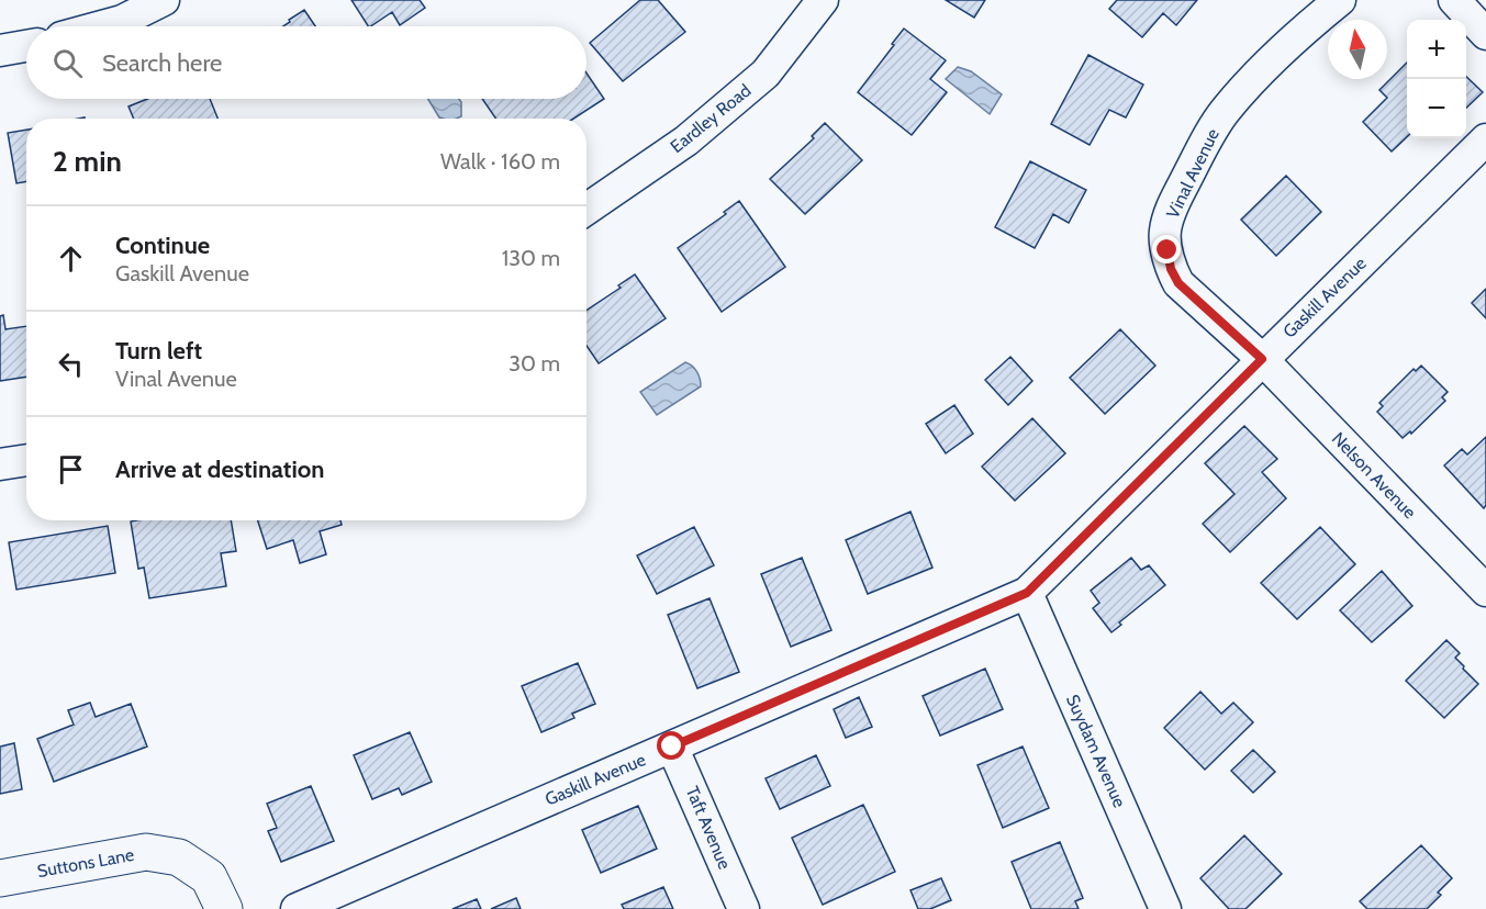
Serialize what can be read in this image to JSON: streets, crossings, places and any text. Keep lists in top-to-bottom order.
{
  "streets": {
    "street": [
      "Eardley Road",
      "Vinal Avenue",
      "Gaskill Avenue",
      "Nelson Avenue",
      "Suydam Avenue",
      "Taft Avenue",
      "Suttons Lane"
    ]
  },
  "crossings": [
    ["Vinal Avenue", "Gaskill Avenue"],
    ["Vinal Avenue", "Nelson Avenue"],
    ["Gaskill Avenue", "Nelson Avenue"],
    ["Gaskill Avenue", "Suydam Avenue"],
    ["Gaskill Avenue", "Taft Avenue"]
  ],
  "north": "top",
  "page": {
    "map_buttons": ["+", "−"],
    "search": "Search here",
    "heading": ["2 min", "Walk · 160 m"],
    "list": [
      ["Continue", "Gaskill Avenue", "130 m"],
      ["Turn left", "Vinal Avenue", "30 m"],
      "Arrive at destination"
    ]
  }
}
